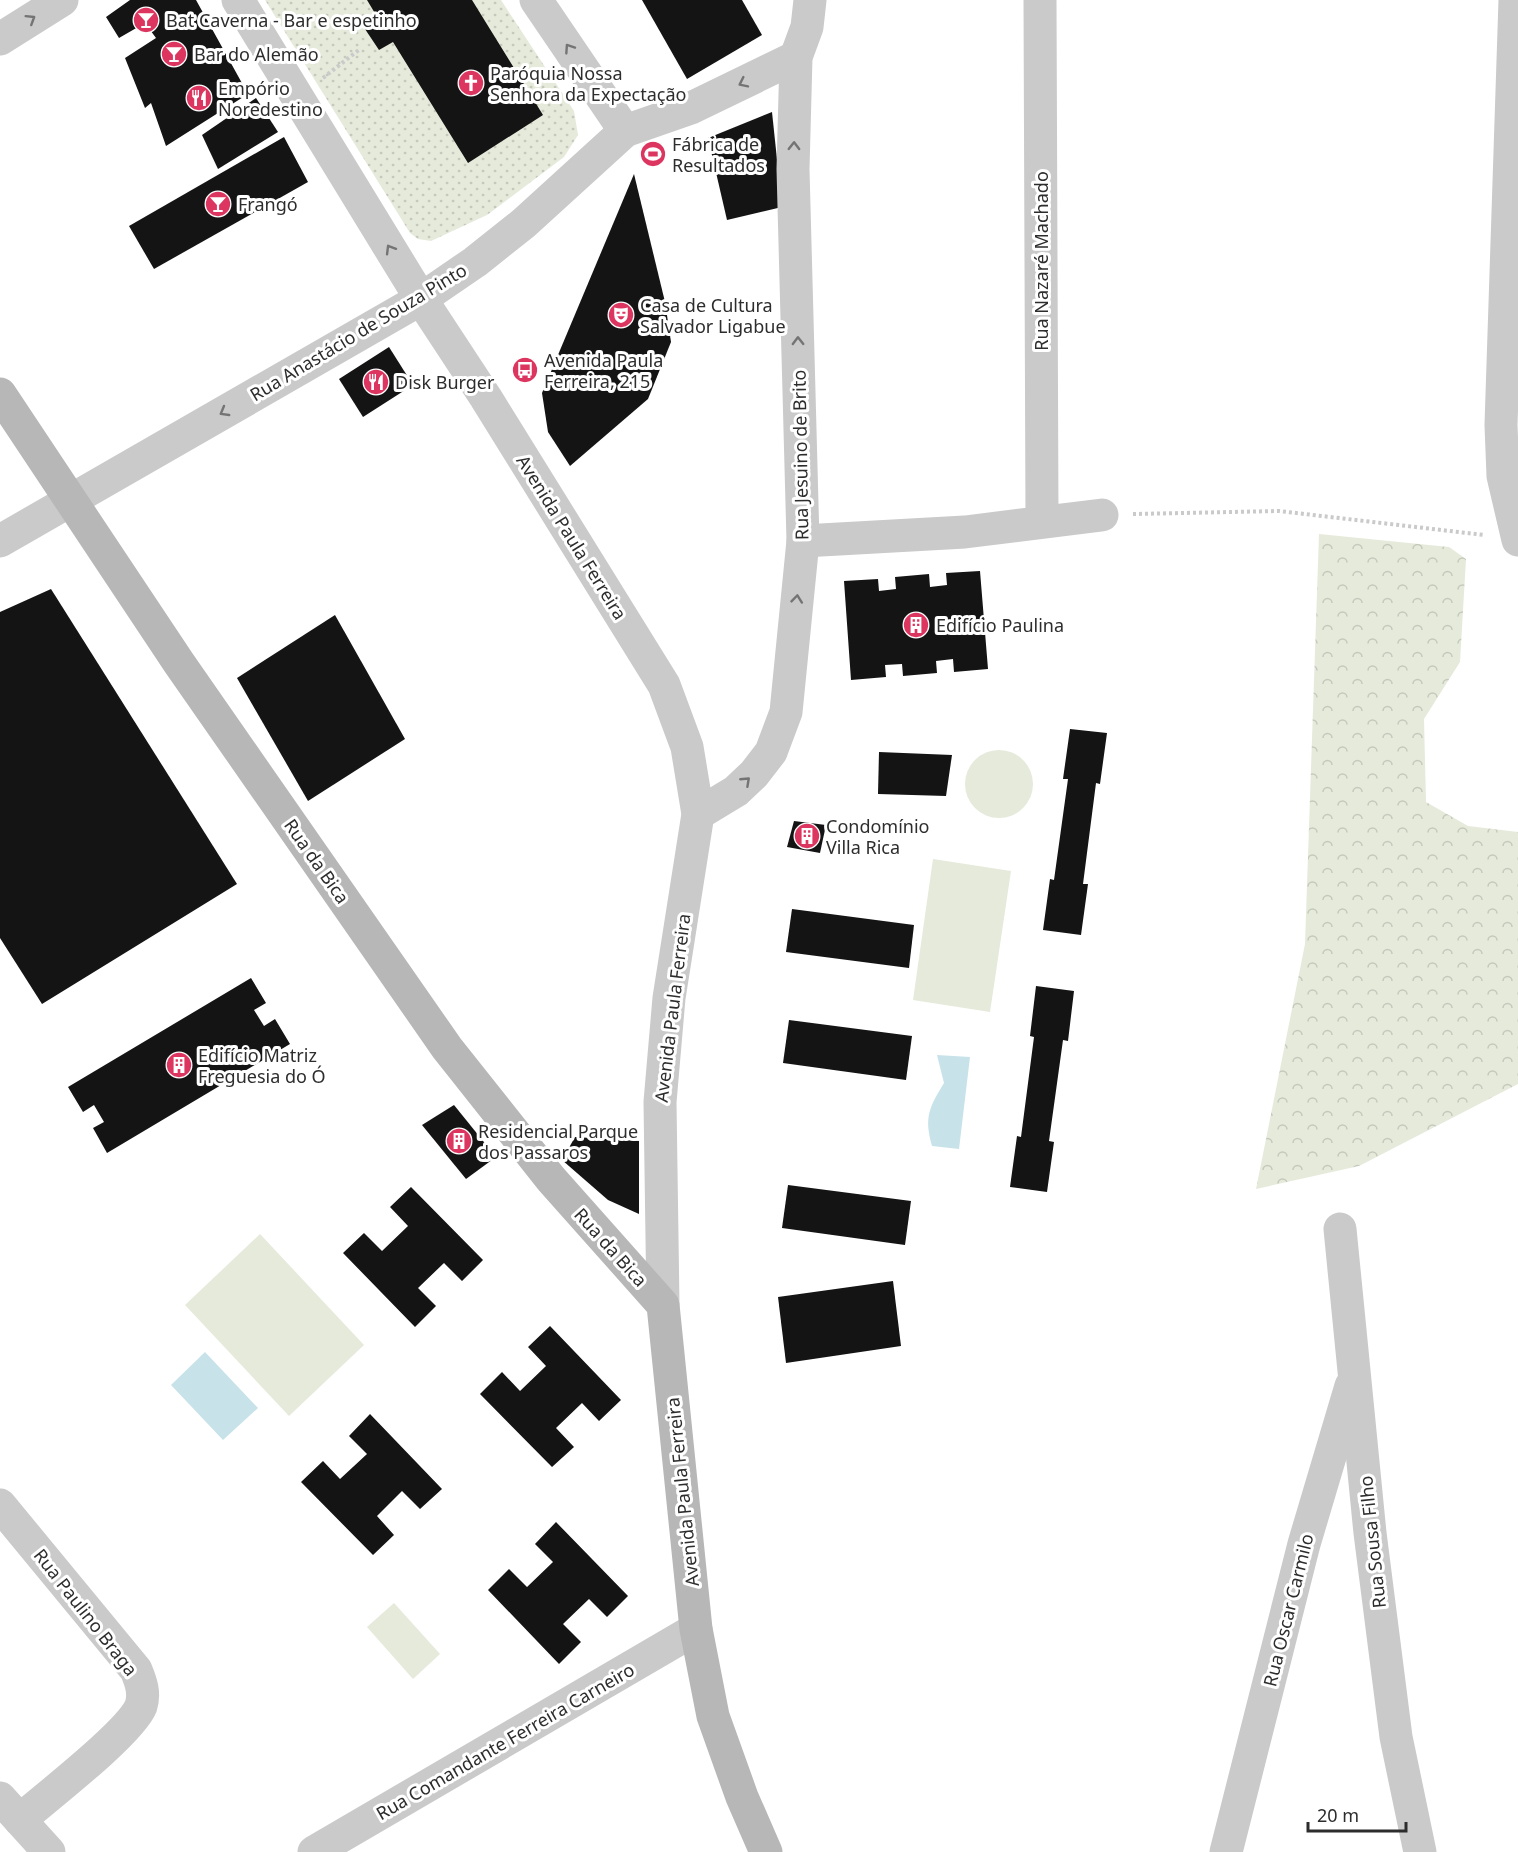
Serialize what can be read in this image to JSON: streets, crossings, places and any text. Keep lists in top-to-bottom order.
{
  "streets": {
    "main road": ["Avenida Paula Ferreira", "Rua da Bica"],
    "street": [
      "Rua Nazaré Machado",
      "Rua Anastácio de Souza Pinto",
      "Rua Jesuino de Brito",
      "Rua Sousa Filho",
      "Rua Oscar Carmilo",
      "Rua Paulino Braga",
      "Rua Comandante Ferreira Carneiro"
    ]
  },
  "crossings": [
    ["Rua Anastácio de Souza Pinto", "Rua Jesuino de Brito"],
    ["Rua Anastácio de Souza Pinto", "Avenida Paula Ferreira"],
    ["Rua Anastácio de Souza Pinto", "Rua da Bica"],
    ["Rua Jesuino de Brito", "Avenida Paula Ferreira"],
    ["Avenida Paula Ferreira", "Rua da Bica"],
    ["Avenida Paula Ferreira", "Rua Comandante Ferreira Carneiro"],
    ["Rua Sousa Filho", "Rua Oscar Carmilo"]
  ],
  "one_way": ["Rua Anastácio de Souza Pinto", "Rua Jesuino de Brito"],
  "places": {
    "bar": ["Bat Caverna - Bar e espetinho", "Bar do Alemão", "Frangó"],
    "church": ["Paróquia Nossa Senhora da Expectação"],
    "restaurant": ["Empório Noredestino", "Disk Burger"],
    "sports": ["Fábrica de Resultados"],
    "theatre": ["Casa de Cultura Salvador Ligabue"],
    "bus stop": ["Avenida Paula Ferreira, 215"],
    "building": [
      "Edifício Paulina",
      "Condomínio Villa Rica",
      "Edifício Matriz Freguesia do Ó",
      "Residencial Parque dos Passaros"
    ]
  },
  "scale_bar": "20 m"
}
